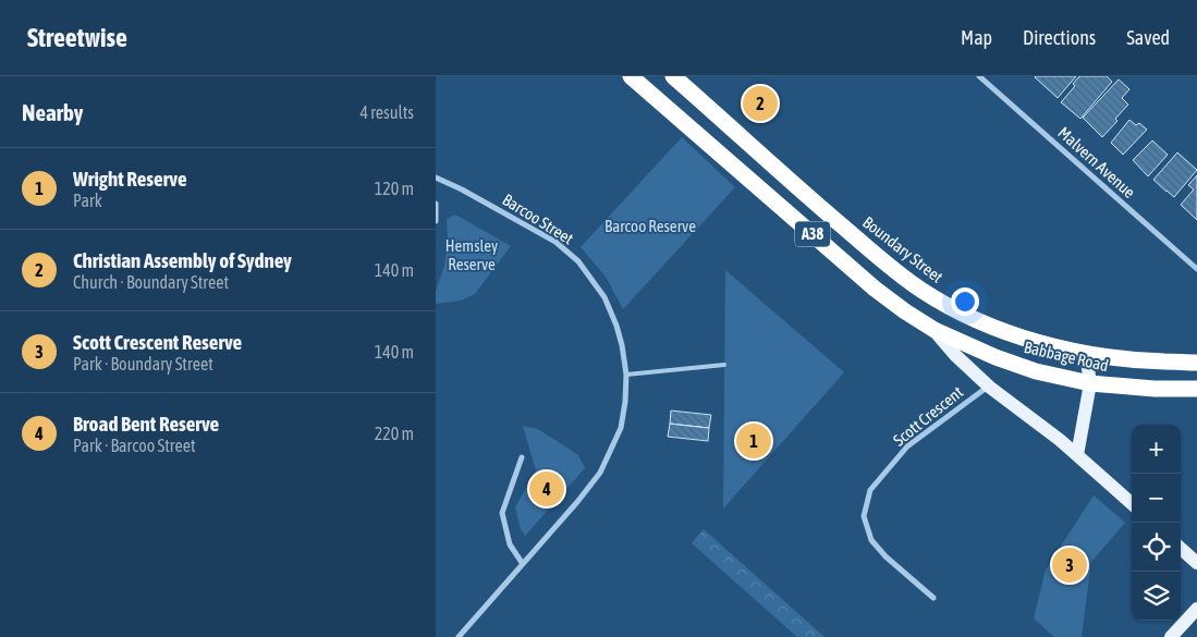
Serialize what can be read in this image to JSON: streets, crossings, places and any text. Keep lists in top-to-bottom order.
{
  "streets": {
    "highway": ["A38", "Boundary Street", "Babbage Road"],
    "street": ["Malvern Avenue", "Barcoo Street", "Scott Crescent"]
  },
  "crossings": [
    ["A38", "Babbage Road"],
    ["Boundary Street", "Babbage Road"]
  ],
  "parks": ["Barcoo Reserve", "Hemsley Reserve"],
  "page": {
    "header": "Streetwise",
    "nav": ["Map", "Directions", "Saved"],
    "heading": ["Nearby", "4 results"],
    "pins": [
      "2",
      "1",
      "4",
      "3"
    ],
    "list": [
      {
        "mark": "1",
        "name": "Wright Reserve",
        "note": "Park",
        "value": "120 m"
      },
      {
        "mark": "2",
        "name": "Christian Assembly of Sydney",
        "note": "Church · Boundary Street",
        "value": "140 m"
      },
      {
        "mark": "3",
        "name": "Scott Crescent Reserve",
        "note": "Park · Boundary Street",
        "value": "140 m"
      },
      {
        "mark": "4",
        "name": "Broad Bent Reserve",
        "note": "Park · Barcoo Street",
        "value": "220 m"
      }
    ],
    "map_buttons": ["+", "−"]
  }
}
